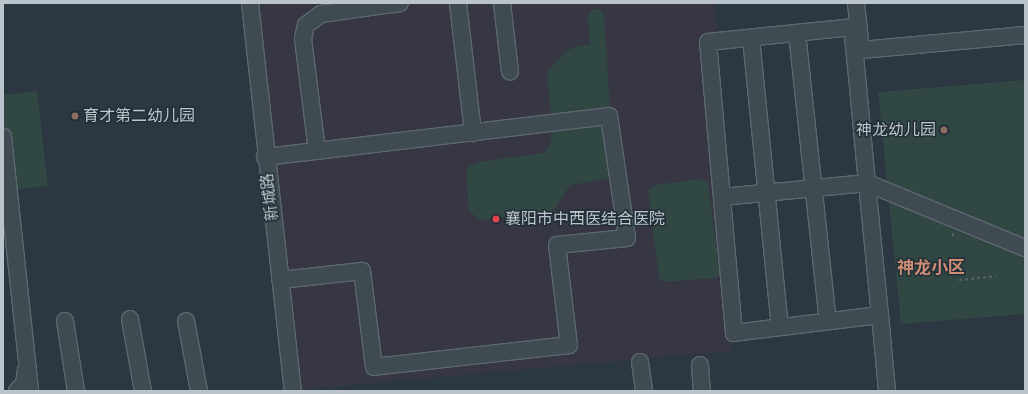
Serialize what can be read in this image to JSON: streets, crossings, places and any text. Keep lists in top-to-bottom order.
{
  "streets": {
    "street": ["新城路"]
  },
  "districts": ["神龙小区"],
  "places": ["育才第二幼儿园", "神龙幼儿园", "襄阳市中西医结合医院"]
}
